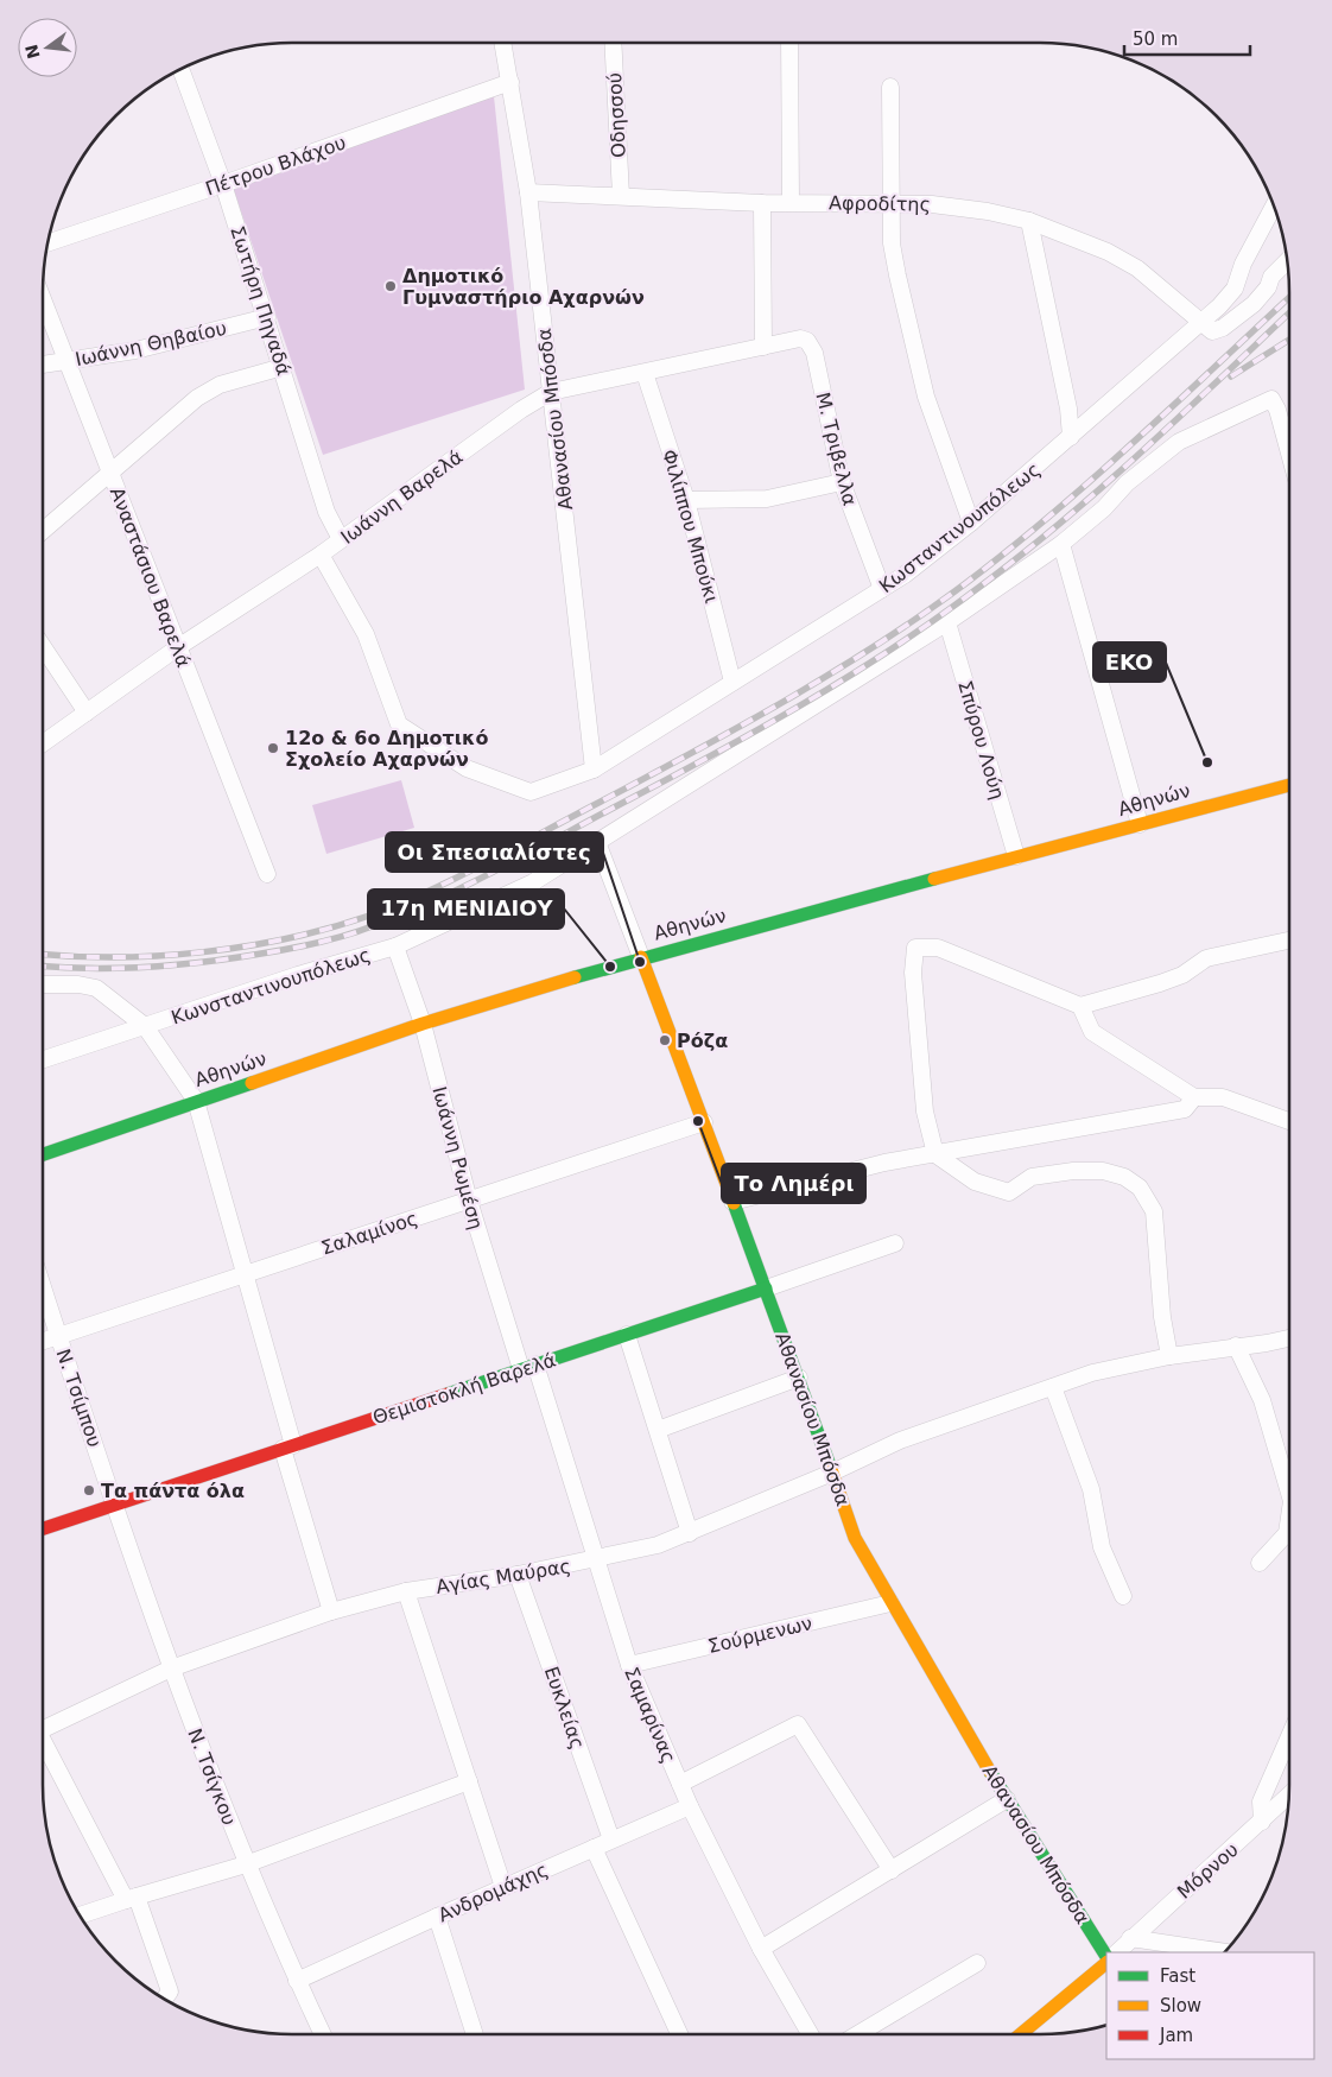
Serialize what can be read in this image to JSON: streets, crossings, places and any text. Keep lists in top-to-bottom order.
{
  "streets": {
    "street": [
      "Οδησσού",
      "Πέτρου Βλάχου",
      "Αφροδίτης",
      "Σωτήρη Πηγαδά",
      "Ιωάννη Θηβαίου",
      "Αθανασίου Μπόσδα",
      "Μ. Τριβελλα",
      "Ιωάννη Βαρελά",
      "Φιλίππου Μπούκι",
      "Κωσταντινουπόλεως",
      "Αναστάσιου Βαρελά",
      "Σπύρου Λούη",
      "Αθηνών",
      "Κωνσταντινουπόλεως",
      "Ιωάννη Ρωμέση",
      "Σαλαμίνος",
      "Θεμιστοκλή Βαρελά",
      "N. Τσίμπου",
      "Αγίας Μαύρας",
      "Σούρμενων",
      "Ευκλείας",
      "Σαμαρίνας",
      "Ν. Τσίγκου",
      "Μόρνου",
      "Ανδρομάχης"
    ]
  },
  "crossings": [
    ["Οδησσού", "Αφροδίτης"],
    ["Πέτρου Βλάχου", "Σωτήρη Πηγαδά"],
    ["Πέτρου Βλάχου", "Αθανασίου Μπόσδα"],
    ["Αφροδίτης", "Αθανασίου Μπόσδα"],
    ["Αφροδίτης", "Κωσταντινουπόλεως"],
    ["Σωτήρη Πηγαδά", "Ιωάννη Θηβαίου"],
    ["Σωτήρη Πηγαδά", "Ιωάννη Βαρελά"],
    ["Ιωάννη Θηβαίου", "Αναστάσιου Βαρελά"],
    ["Αθανασίου Μπόσδα", "Ιωάννη Βαρελά"],
    ["Αθανασίου Μπόσδα", "Κωσταντινουπόλεως"],
    ["Αθανασίου Μπόσδα", "Αθηνών"],
    ["Αθανασίου Μπόσδα", "Σαλαμίνος"],
    ["Αθανασίου Μπόσδα", "Θεμιστοκλή Βαρελά"],
    ["Αθανασίου Μπόσδα", "Αγίας Μαύρας"],
    ["Αθανασίου Μπόσδα", "Σούρμενων"],
    ["Μ. Τριβελλα", "Ιωάννη Βαρελά"],
    ["Μ. Τριβελλα", "Κωσταντινουπόλεως"],
    ["Ιωάννη Βαρελά", "Φιλίππου Μπούκι"],
    ["Ιωάννη Βαρελά", "Κωσταντινουπόλεως"],
    ["Ιωάννη Βαρελά", "Αναστάσιου Βαρελά"],
    ["Φιλίππου Μπούκι", "Κωσταντινουπόλεως"],
    ["Σπύρου Λούη", "Αθηνών"],
    ["Αθηνών", "Κωνσταντινουπόλεως"],
    ["Αθηνών", "Ιωάννη Ρωμέση"],
    ["Κωνσταντινουπόλεως", "Ιωάννη Ρωμέση"],
    ["Κωνσταντινουπόλεως", "Σαλαμίνος"],
    ["Κωνσταντινουπόλεως", "Θεμιστοκλή Βαρελά"],
    ["Κωνσταντινουπόλεως", "Αγίας Μαύρας"],
    ["Ιωάννη Ρωμέση", "Σαλαμίνος"],
    ["Ιωάννη Ρωμέση", "Θεμιστοκλή Βαρελά"],
    ["Ιωάννη Ρωμέση", "Σαμαρίνας"],
    ["Σαλαμίνος", "N. Τσίμπου"],
    ["Θεμιστοκλή Βαρελά", "N. Τσίμπου"],
    ["Θεμιστοκλή Βαρελά", "Σαμαρίνας"],
    ["Θεμιστοκλή Βαρελά", "Ν. Τσίγκου"],
    ["N. Τσίμπου", "Ν. Τσίγκου"],
    ["Αγίας Μαύρας", "Ευκλείας"],
    ["Αγίας Μαύρας", "Σαμαρίνας"],
    ["Αγίας Μαύρας", "Ν. Τσίγκου"],
    ["Σούρμενων", "Σαμαρίνας"],
    ["Ευκλείας", "Ανδρομάχης"],
    ["Σαμαρίνας", "Ανδρομάχης"],
    ["Ν. Τσίγκου", "Ανδρομάχης"]
  ],
  "places": [
    "Δημοτικό Γυμναστήριο Αχαρνών",
    "12ο & 6ο Δημοτικό Σχολείο Αχαρνών",
    "EKO",
    "Οι Σπεσιαλίστες",
    "17η ΜΕΝΙΔΙΟΥ",
    "Ρόζα",
    "Το Λημέρι",
    "Τα πάντα όλα"
  ],
  "legend": ["Fast", "Slow", "Jam"],
  "scale_bar": "50 m",
  "north": "left"
}
